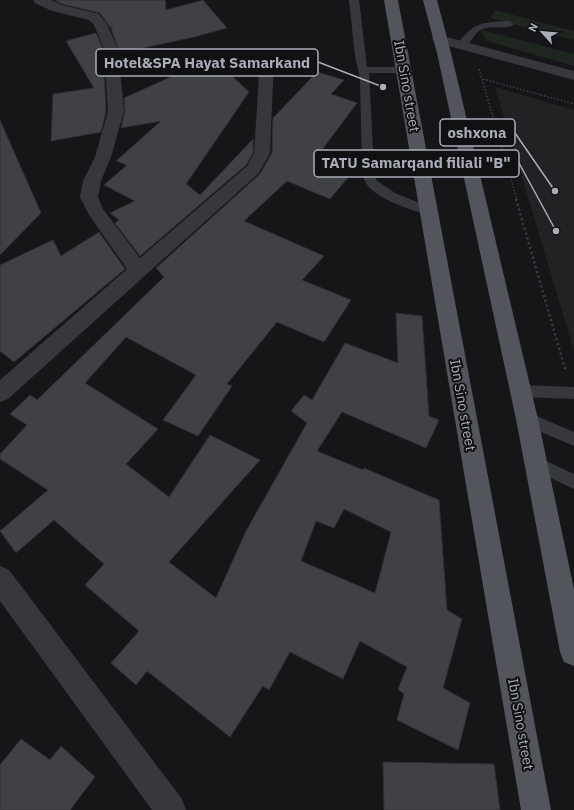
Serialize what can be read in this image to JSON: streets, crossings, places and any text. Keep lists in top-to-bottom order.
{
  "streets": {
    "main road": ["Ibn Sino street"]
  },
  "places": ["Hotel&SPA Hayat Samarkand", "oshxona", "TATU Samarqand filiali \"B\""],
  "north": "top left"
}
